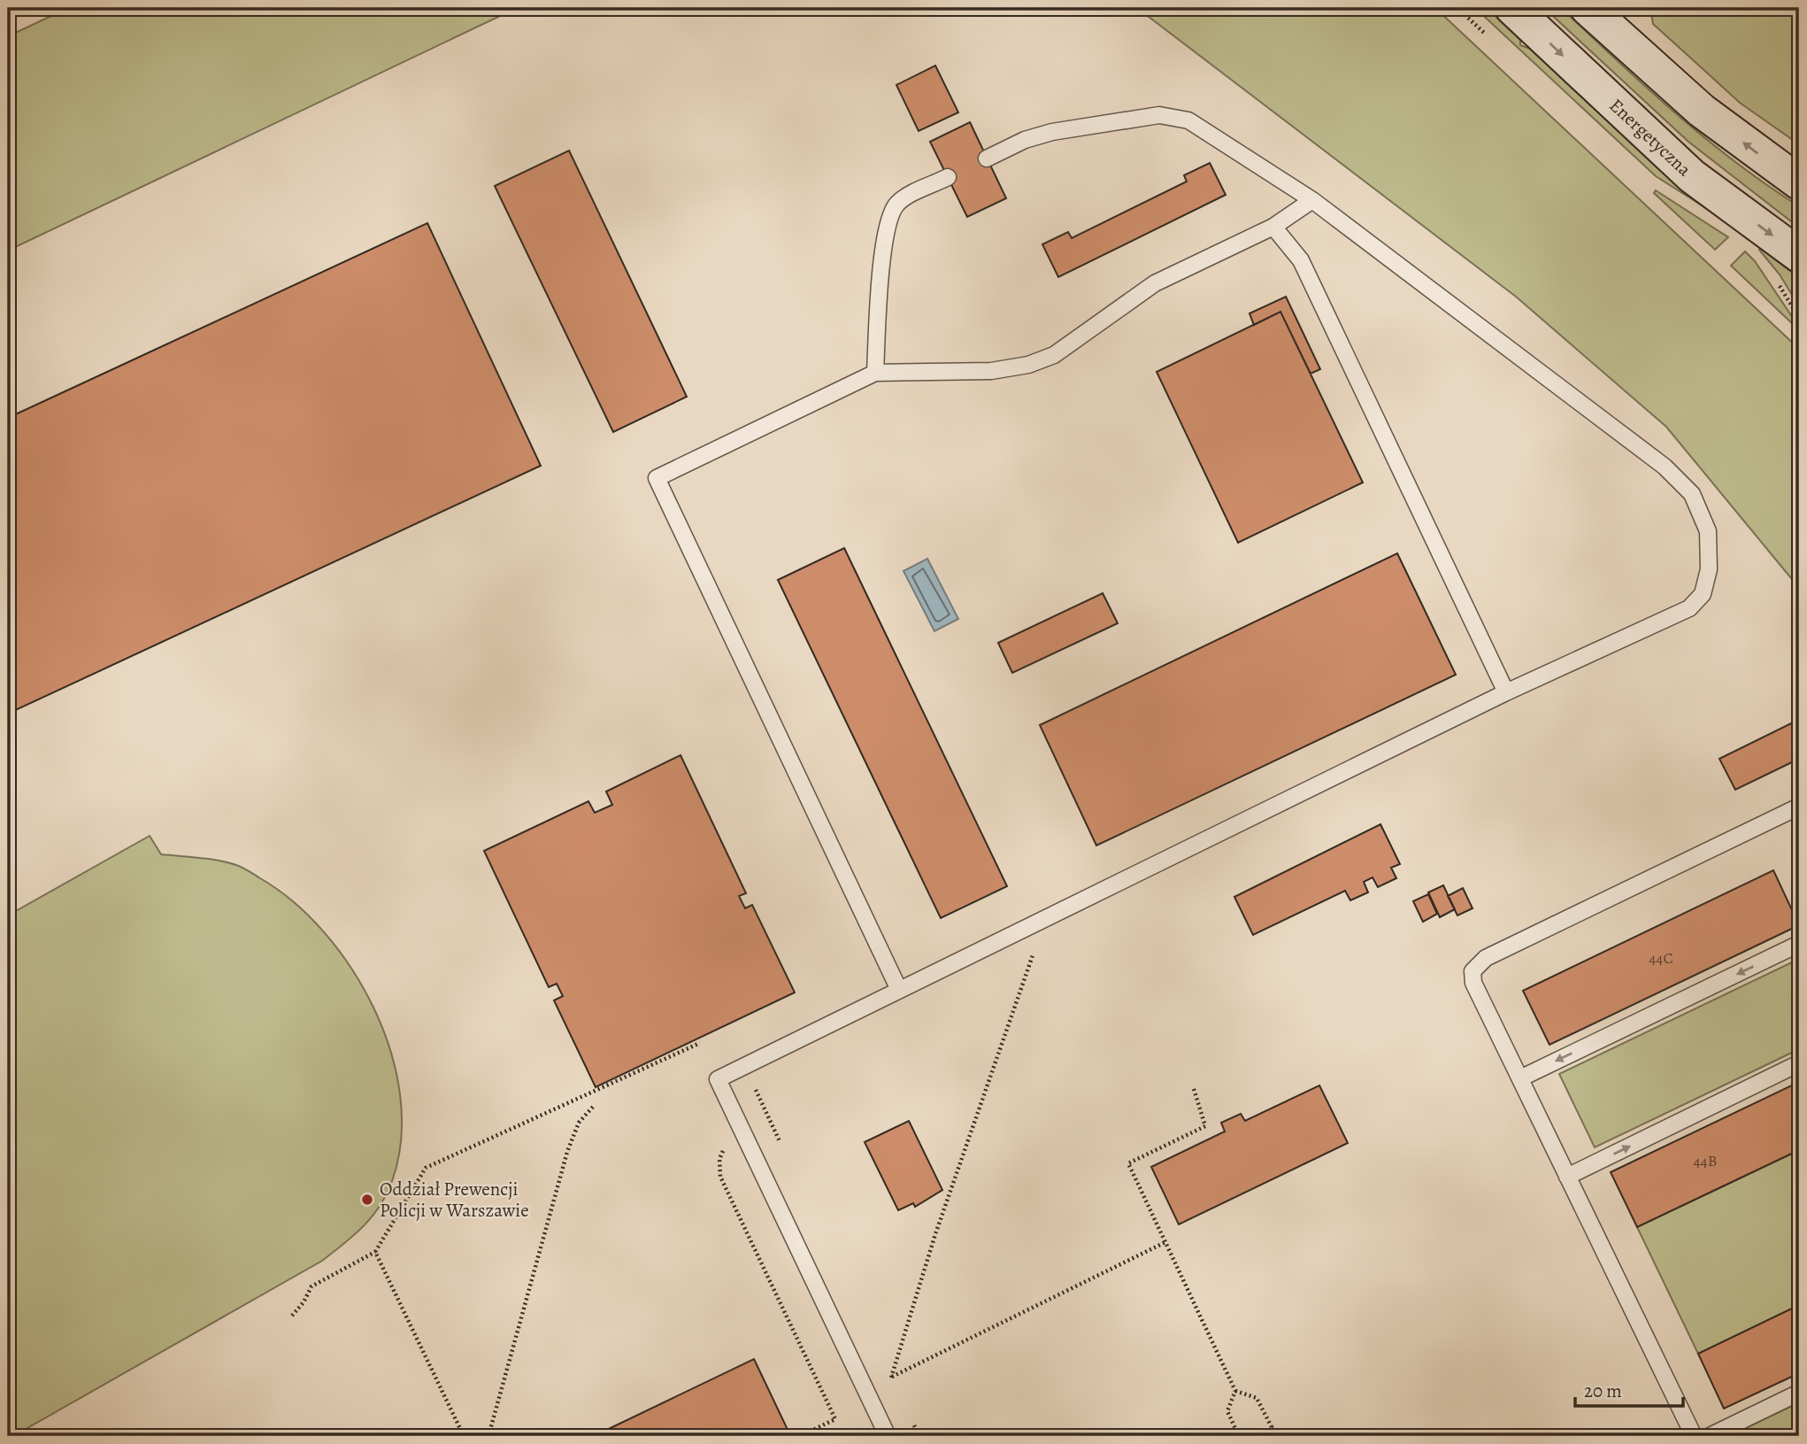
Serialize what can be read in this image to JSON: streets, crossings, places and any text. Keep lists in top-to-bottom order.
{
  "streets": {
    "street": ["Energetyczna"]
  },
  "places": ["Oddział Prewencji Policji w Warszawie"],
  "house_numbers": ["44C", "44B"],
  "scale_bar": "20 m"
}
